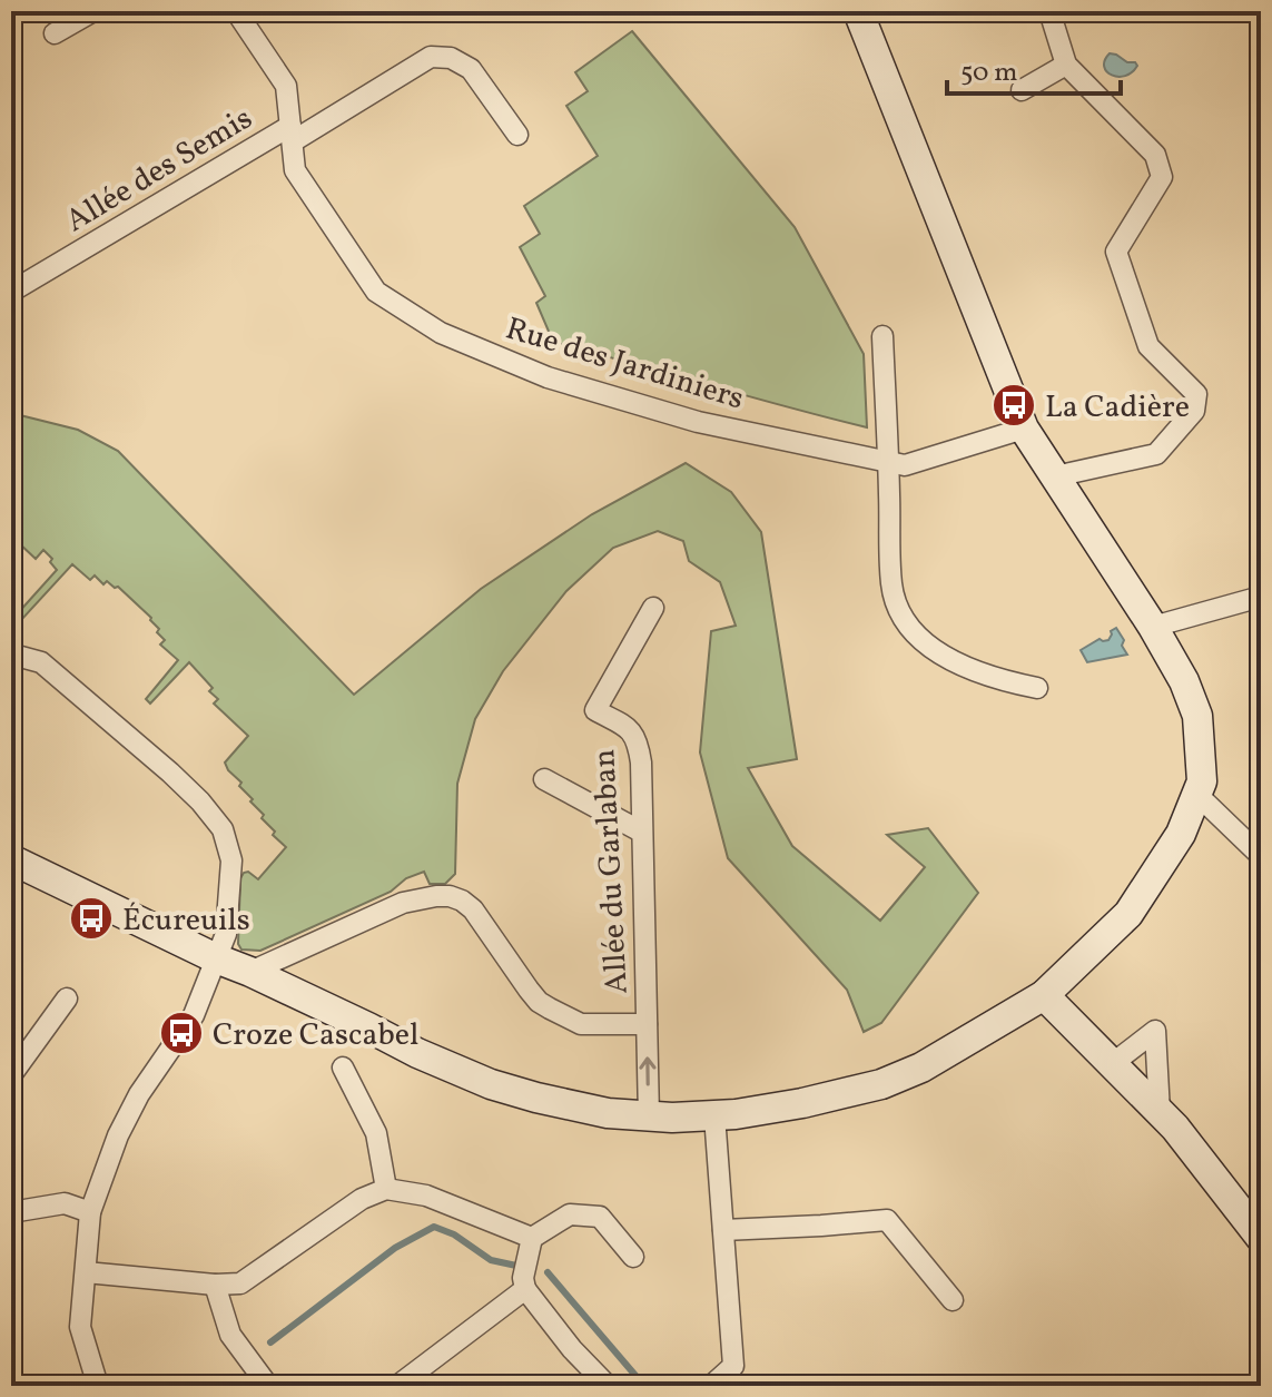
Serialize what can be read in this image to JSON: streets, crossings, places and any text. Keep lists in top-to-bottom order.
{
  "streets": {
    "street": ["Allée des Semis", "Rue des Jardiniers", "Allée du Garlaban"]
  },
  "crossings": [
    ["Allée des Semis", "Rue des Jardiniers"]
  ],
  "places": {
    "bus stop": ["La Cadière", "Écureuils", "Croze Cascabel"]
  },
  "scale_bar": "50 m"
}
